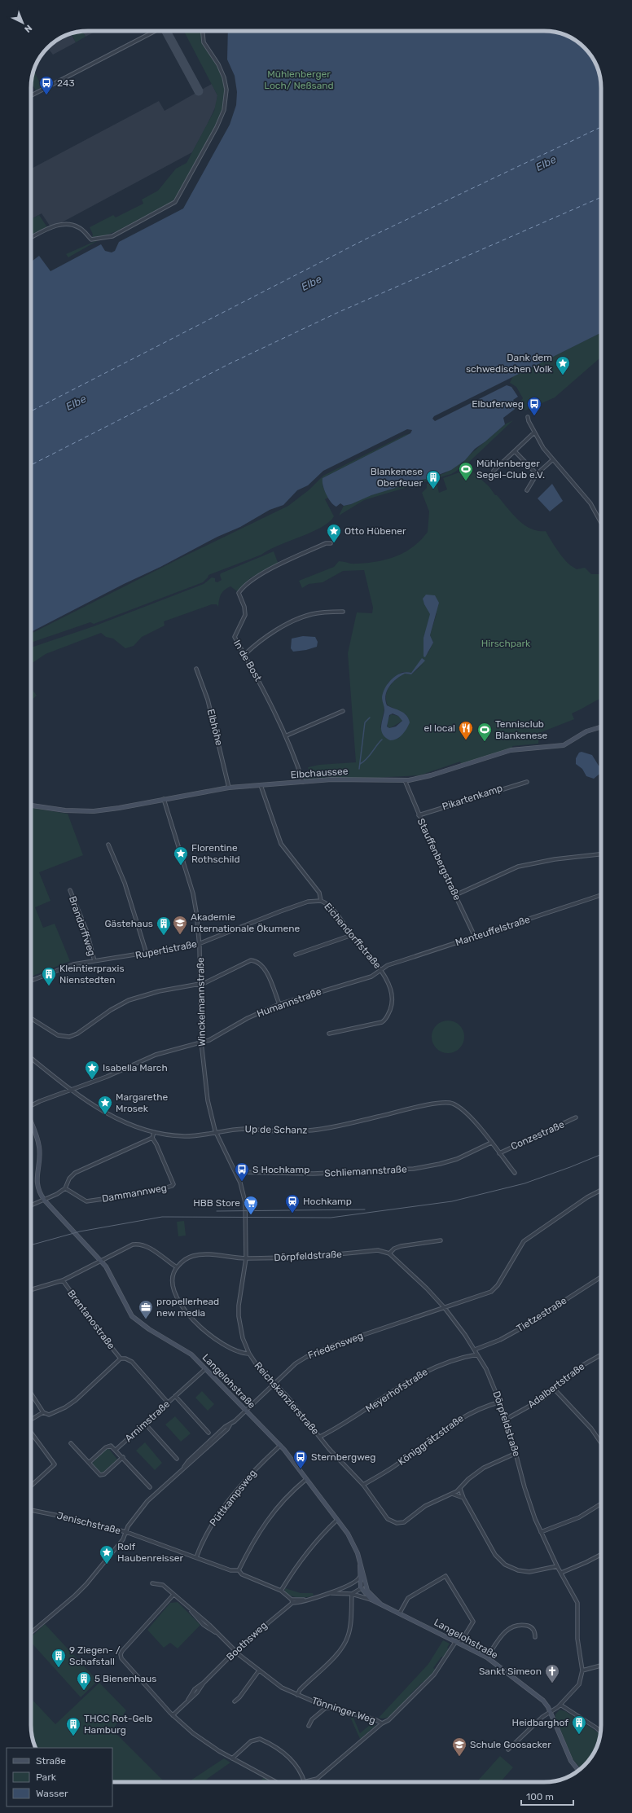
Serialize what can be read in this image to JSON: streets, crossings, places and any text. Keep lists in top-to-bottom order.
{
  "streets": {
    "street": [
      "In de Bost",
      "Elbhöhe",
      "Elbchaussee",
      "Pikartenkamp",
      "Stauffenbergstraße",
      "Brandorffweg",
      "Manteuffelstraße",
      "Eichendorffstraße",
      "Rupertistraße",
      "Winckelmannstraße",
      "Humannstraße",
      "Up de Schanz",
      "Conzestraße",
      "Schliemannstraße",
      "Dammannweg",
      "Dörpfeldstraße",
      "Tietzestraße",
      "Brentanostraße",
      "Friedensweg",
      "Langelohstraße",
      "Adalbertstraße",
      "Meyerhofstraße",
      "Reichskanzlerstraße",
      "Arnimstraße",
      "Königgrätzstraße",
      "Püttkampsweg",
      "Jenischstraße",
      "Boothsweg",
      "Tönninger Weg"
    ]
  },
  "crossings": [
    ["In de Bost", "Elbchaussee"],
    ["Elbhöhe", "Elbchaussee"],
    ["Elbchaussee", "Stauffenbergstraße"],
    ["Elbchaussee", "Eichendorffstraße"],
    ["Elbchaussee", "Winckelmannstraße"],
    ["Pikartenkamp", "Stauffenbergstraße"],
    ["Stauffenbergstraße", "Manteuffelstraße"],
    ["Brandorffweg", "Rupertistraße"],
    ["Manteuffelstraße", "Eichendorffstraße"],
    ["Manteuffelstraße", "Humannstraße"],
    ["Eichendorffstraße", "Rupertistraße"],
    ["Eichendorffstraße", "Humannstraße"],
    ["Rupertistraße", "Winckelmannstraße"],
    ["Winckelmannstraße", "Humannstraße"],
    ["Winckelmannstraße", "Up de Schanz"],
    ["Winckelmannstraße", "Schliemannstraße"],
    ["Winckelmannstraße", "Reichskanzlerstraße"],
    ["Humannstraße", "Up de Schanz"],
    ["Up de Schanz", "Conzestraße"],
    ["Up de Schanz", "Schliemannstraße"],
    ["Dörpfeldstraße", "Tietzestraße"],
    ["Dörpfeldstraße", "Friedensweg"],
    ["Dörpfeldstraße", "Langelohstraße"],
    ["Dörpfeldstraße", "Adalbertstraße"],
    ["Dörpfeldstraße", "Meyerhofstraße"],
    ["Dörpfeldstraße", "Reichskanzlerstraße"],
    ["Dörpfeldstraße", "Königgrätzstraße"],
    ["Friedensweg", "Langelohstraße"],
    ["Friedensweg", "Reichskanzlerstraße"],
    ["Friedensweg", "Jenischstraße"],
    ["Langelohstraße", "Arnimstraße"],
    ["Langelohstraße", "Püttkampsweg"],
    ["Langelohstraße", "Tönninger Weg"],
    ["Meyerhofstraße", "Reichskanzlerstraße"],
    ["Reichskanzlerstraße", "Königgrätzstraße"],
    ["Püttkampsweg", "Jenischstraße"],
    ["Jenischstraße", "Boothsweg"],
    ["Boothsweg", "Tönninger Weg"]
  ],
  "water": ["Elbe"],
  "parks": ["Mühlenberger Loch/ Neßsand", "Hirschpark"],
  "places": {
    "bus stop": [
      "243",
      "Elbuferweg",
      "S Hochkamp",
      "Sternbergweg"
    ],
    "place": [
      "Dank dem schwedischen Volk",
      "Otto Hübener",
      "Florentine Rothschild",
      "Isabella March",
      "Margarethe Mrosek",
      "Rolf Haubenreisser"
    ],
    "sports": ["Mühlenberger Segel-Club e.V.", "Tennisclub Blankenese"],
    "building": [
      "Blankenese Oberfeuer",
      "Gästehaus",
      "Kleintierpraxis Nienstedten",
      "9 Ziegen- / Schafstall",
      "5 Bienenhaus",
      "Heidbarghof",
      "THCC Rot-Gelb Hamburg"
    ],
    "restaurant": ["el local"],
    "school or university": ["Akademie Internationale Ökumene", "Schule Goosacker"],
    "station": ["Hochkamp"],
    "supermarket": ["HBB Store"],
    "office": ["propellerhead new media"],
    "church": ["Sankt Simeon"]
  },
  "legend": ["Straße", "Park", "Wasser"],
  "scale_bar": "100 m",
  "north": "bottom right"
}
